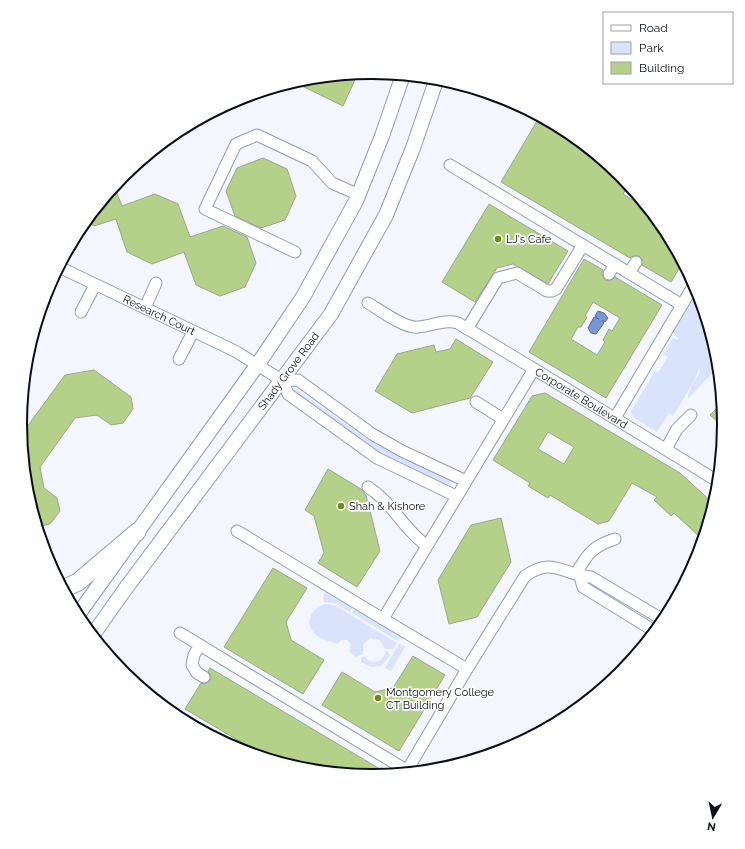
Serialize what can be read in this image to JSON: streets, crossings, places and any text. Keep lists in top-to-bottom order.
{
  "streets": {
    "main road": ["Shady Grove Road"],
    "street": ["Research Court", "Corporate Boulevard"]
  },
  "places": ["LJ's Cafe", "Shah & Kishore", "Montgomery College CT Building"],
  "legend": ["Road", "Park", "Building"],
  "north": "bottom"
}
